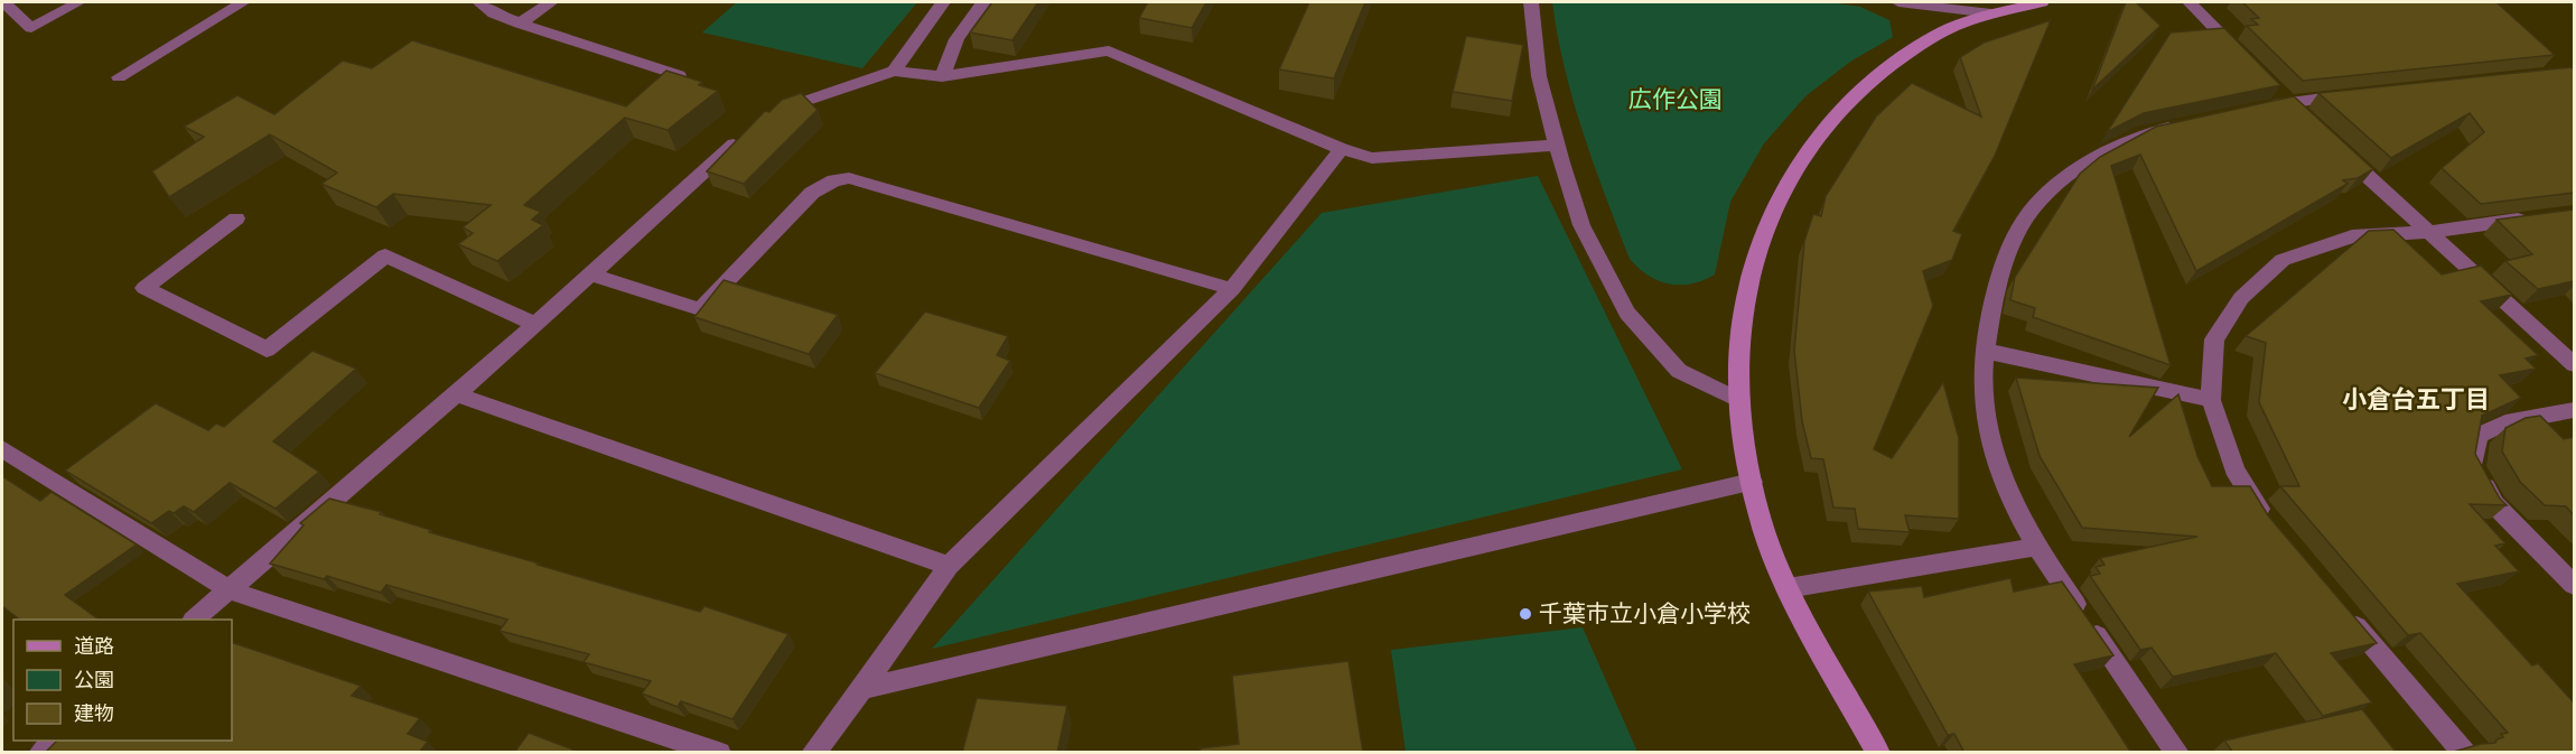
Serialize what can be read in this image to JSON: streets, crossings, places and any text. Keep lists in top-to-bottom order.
{
  "districts": ["小倉台五丁目"],
  "parks": ["広作公園"],
  "places": ["千葉市立小倉小学校"],
  "legend": ["道路", "公園", "建物"]
}
